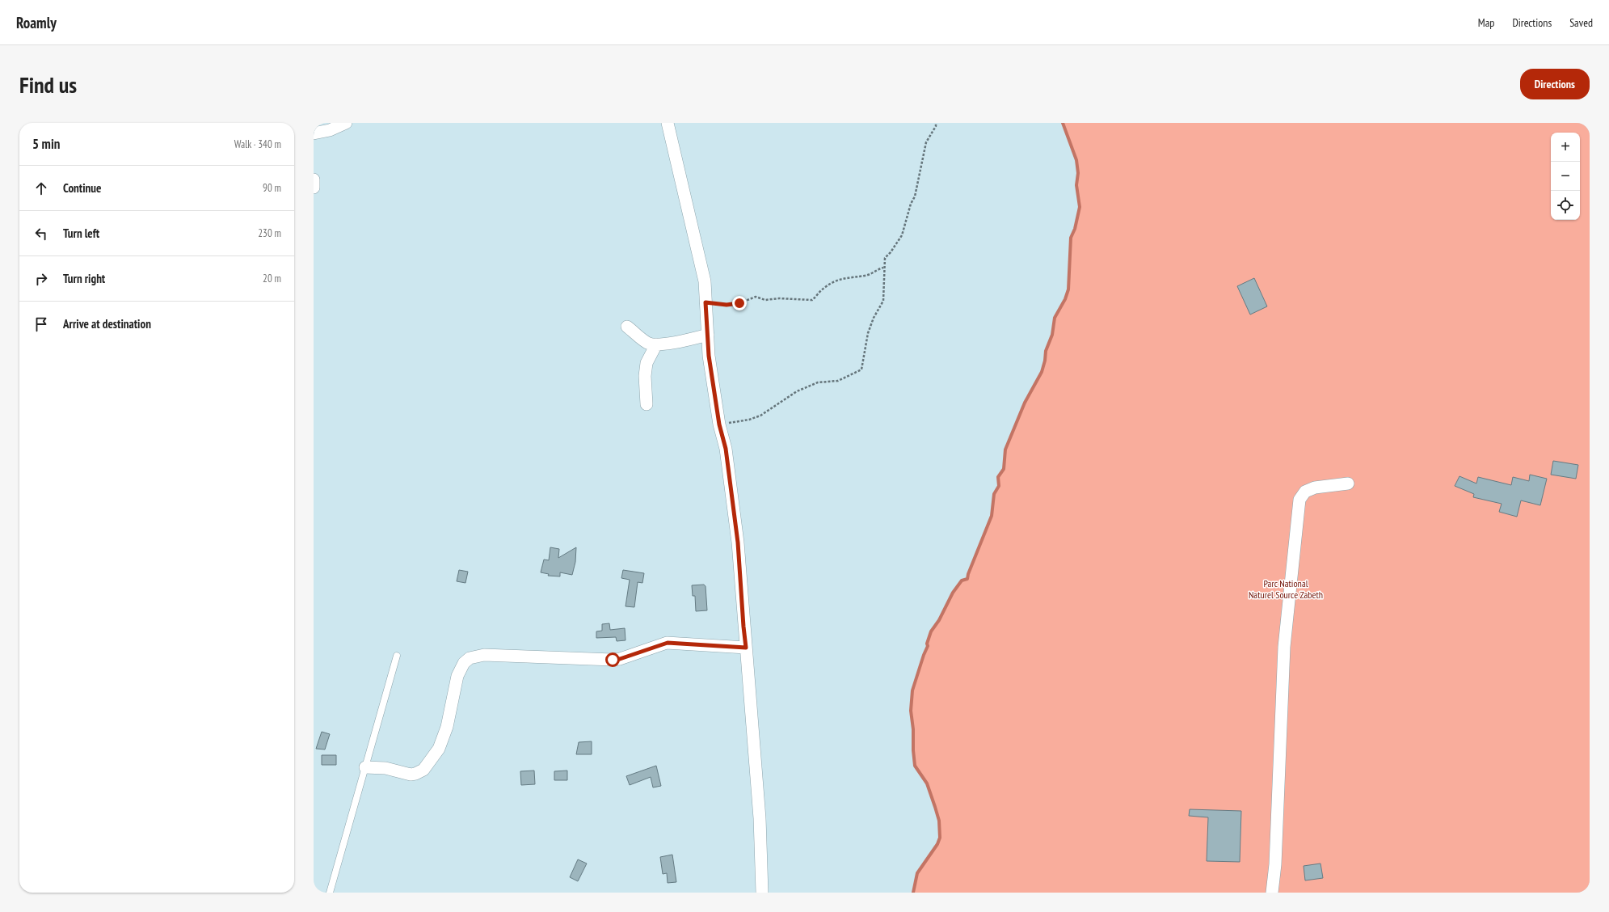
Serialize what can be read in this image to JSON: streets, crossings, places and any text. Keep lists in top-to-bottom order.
{
  "parks": ["Parc National Naturel Source Zabeth"],
  "page": {
    "header": "Roamly",
    "nav": ["Map", "Directions", "Saved"],
    "buttons": "Directions",
    "title": "Find us",
    "heading": ["5 min", "Walk · 340 m"],
    "map_buttons": ["+", "−"],
    "list": [
      ["Continue", "90 m"],
      ["Turn left", "230 m"],
      ["Turn right", "20 m"],
      "Arrive at destination"
    ]
  }
}
